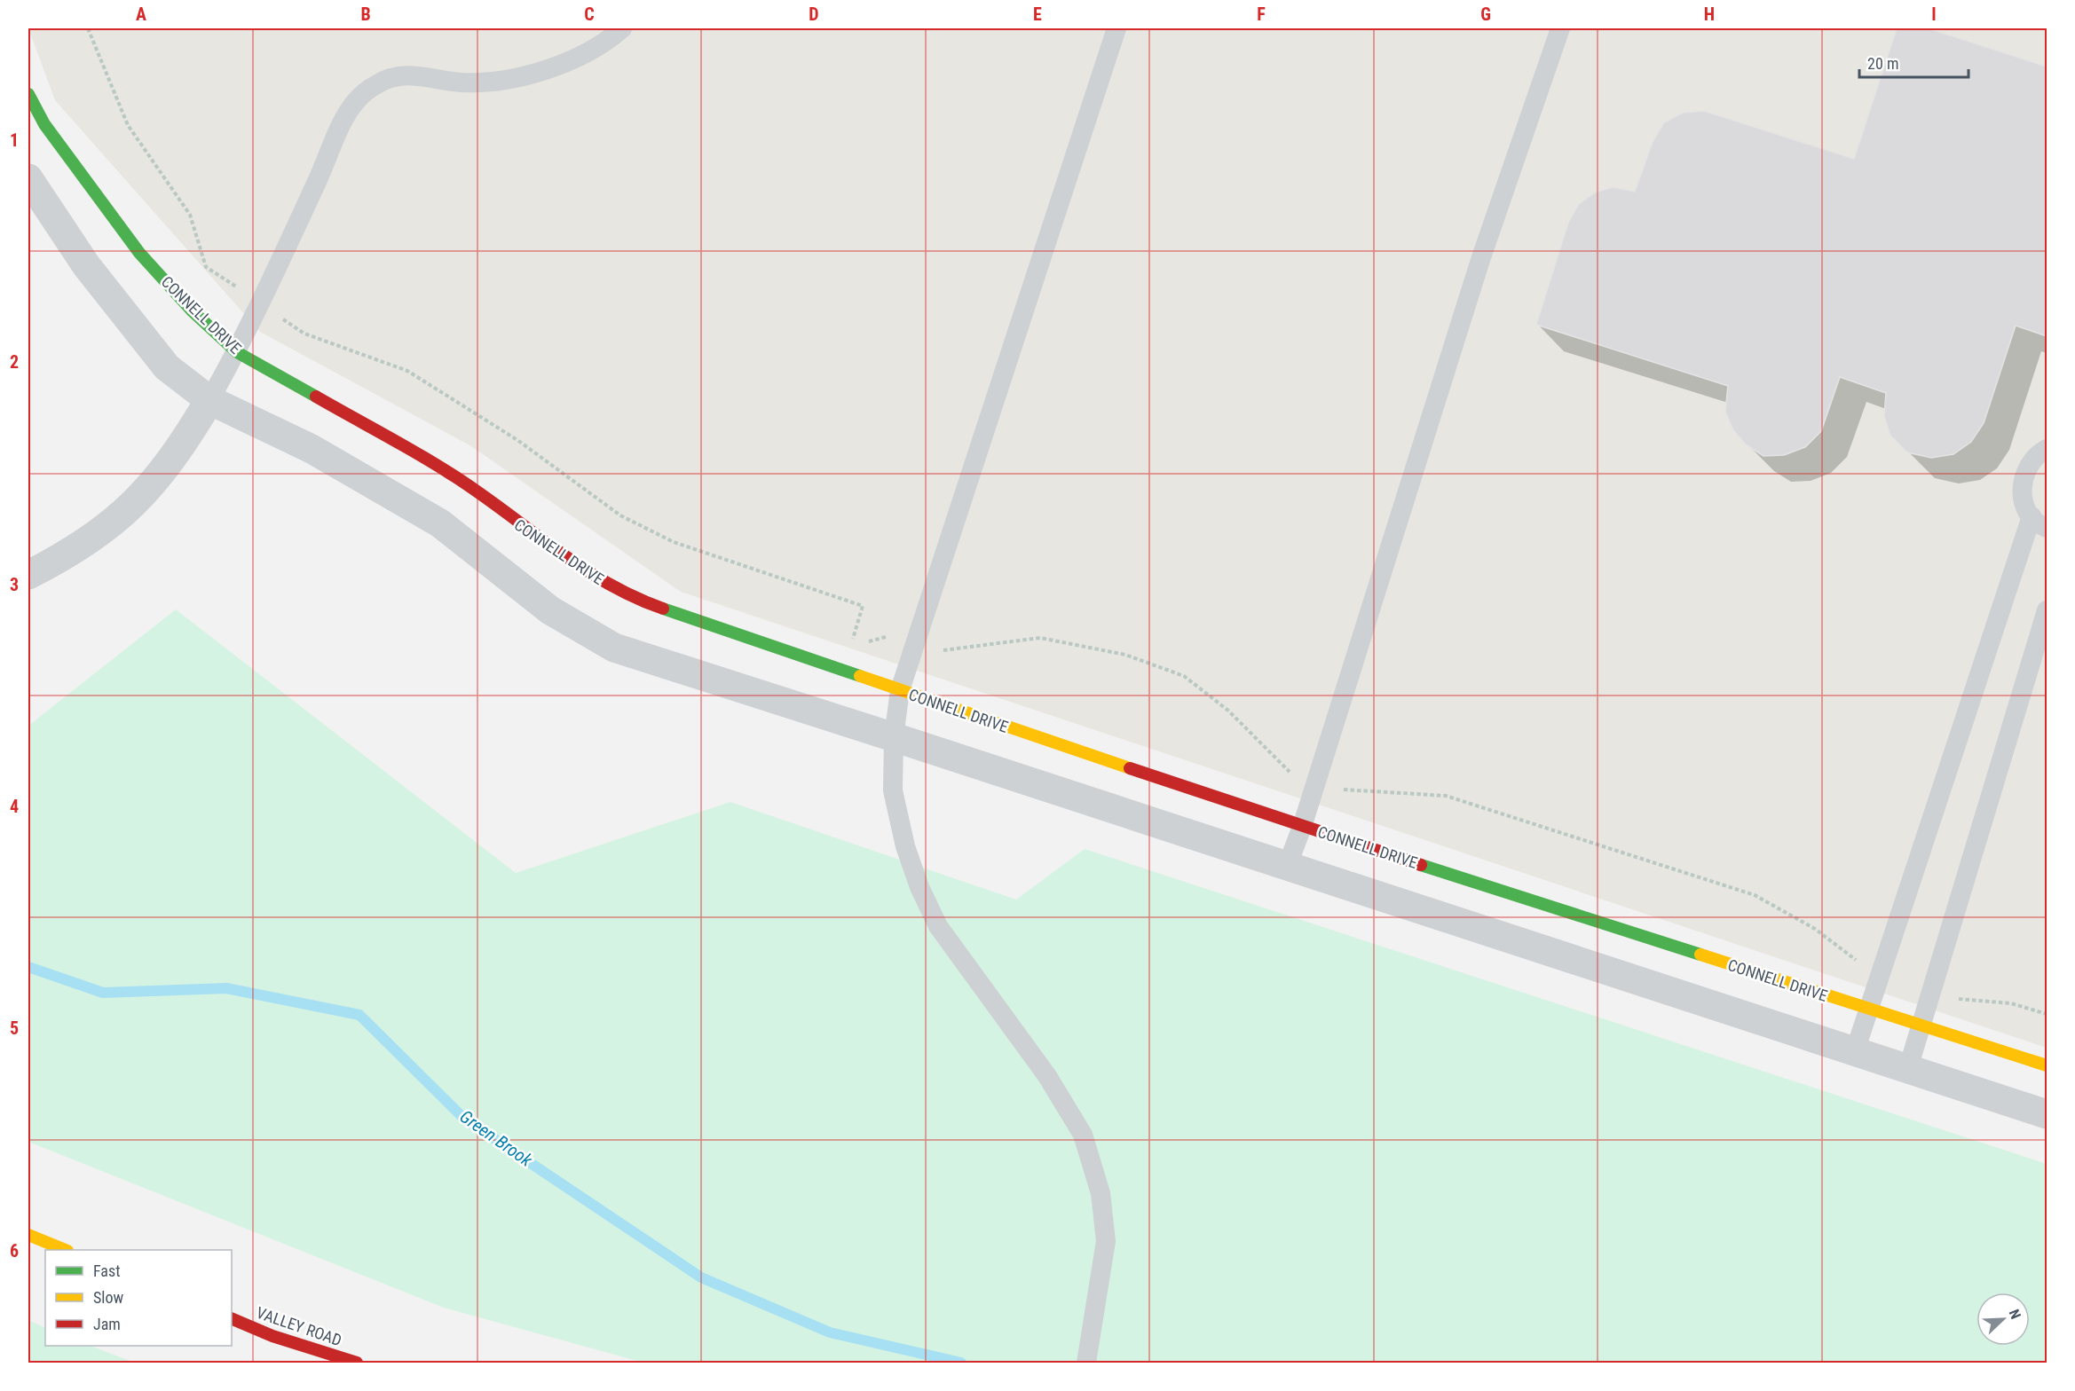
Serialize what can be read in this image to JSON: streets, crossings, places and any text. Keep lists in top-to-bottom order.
{
  "streets": {
    "street": ["CONNELL DRIVE", "VALLEY ROAD"]
  },
  "water": ["Green Brook"],
  "legend": ["Fast", "Slow", "Jam"],
  "scale_bar": "20 m",
  "north": "top right",
  "grid": {
    "columns": [
      "A",
      "B",
      "C",
      "D",
      "E",
      "F",
      "G",
      "H",
      "I"
    ],
    "rows": [
      "1",
      "2",
      "3",
      "4",
      "5",
      "6"
    ]
  }
}
